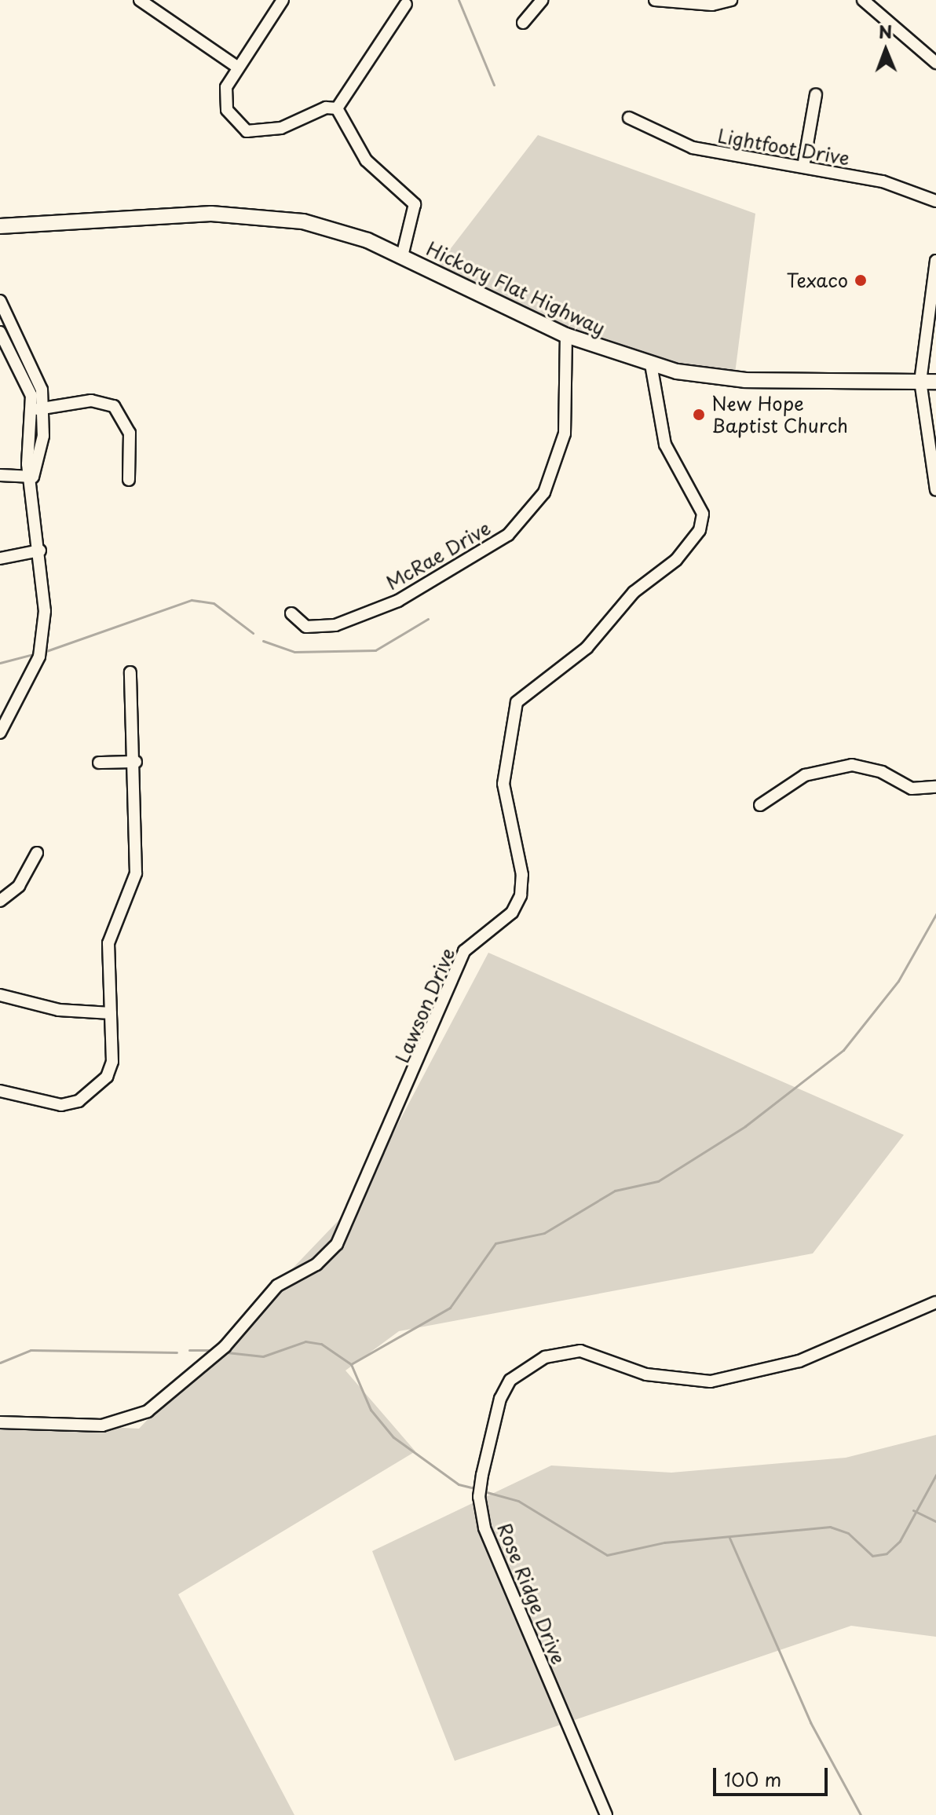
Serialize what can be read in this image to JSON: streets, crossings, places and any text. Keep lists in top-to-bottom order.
{
  "streets": {
    "main road": ["Hickory Flat Highway"],
    "street": [
      "Lightfoot Drive",
      "McRae Drive",
      "Lawson Drive",
      "Rose Ridge Drive"
    ]
  },
  "crossings": [
    ["Hickory Flat Highway", "McRae Drive"],
    ["Hickory Flat Highway", "Lawson Drive"]
  ],
  "places": ["Texaco", "New Hope Baptist Church"],
  "scale_bar": "100 m",
  "north": "top"
}
